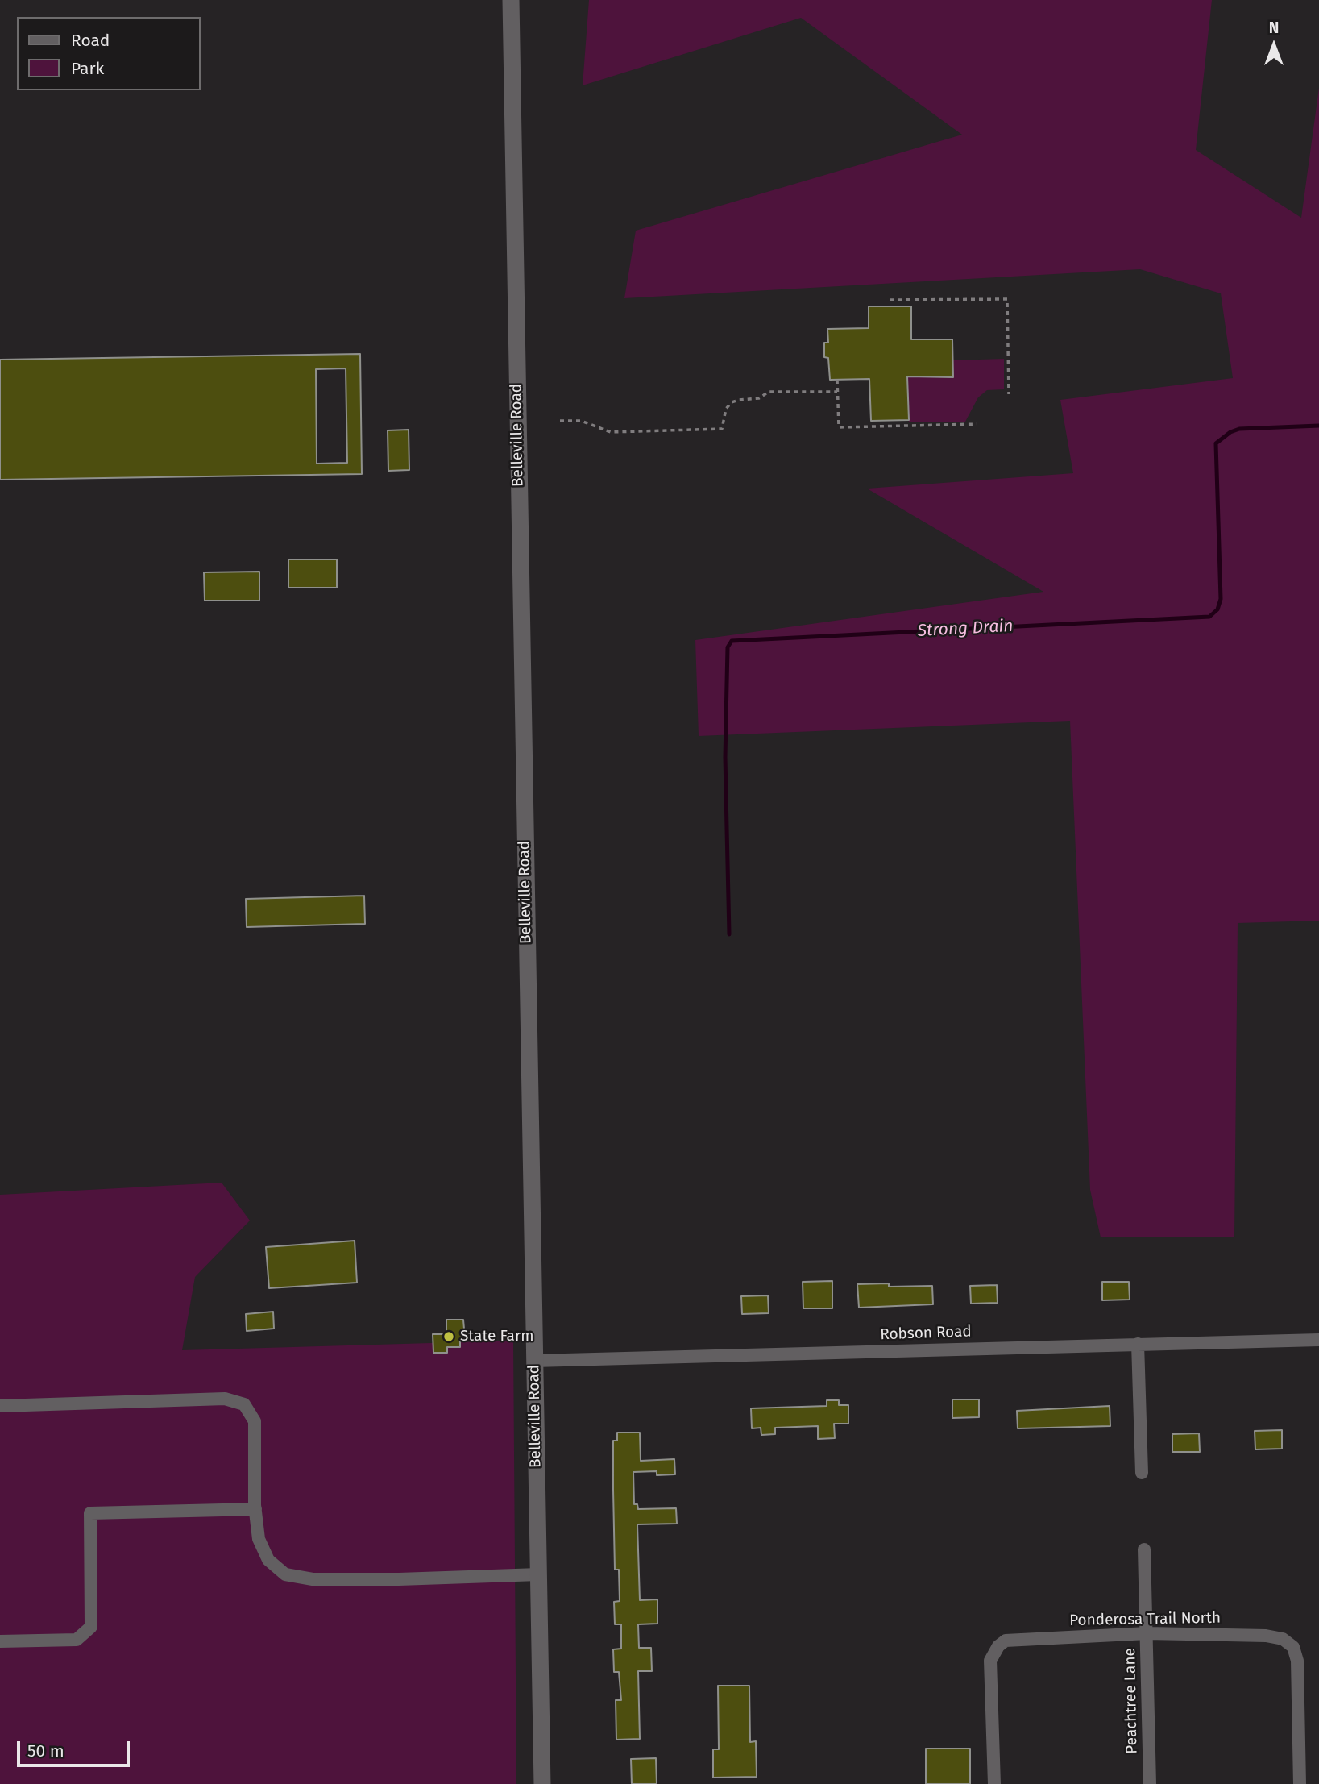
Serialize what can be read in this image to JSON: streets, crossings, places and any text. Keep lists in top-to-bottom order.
{
  "streets": {
    "main road": ["Belleville Road"],
    "street": ["Robson Road", "Ponderosa Trail North", "Peachtree Lane"]
  },
  "crossings": [
    ["Belleville Road", "Robson Road"],
    ["Ponderosa Trail North", "Peachtree Lane"]
  ],
  "water": ["Strong Drain"],
  "places": ["State Farm"],
  "legend": ["Road", "Park"],
  "scale_bar": "50 m",
  "north": "top"
}
